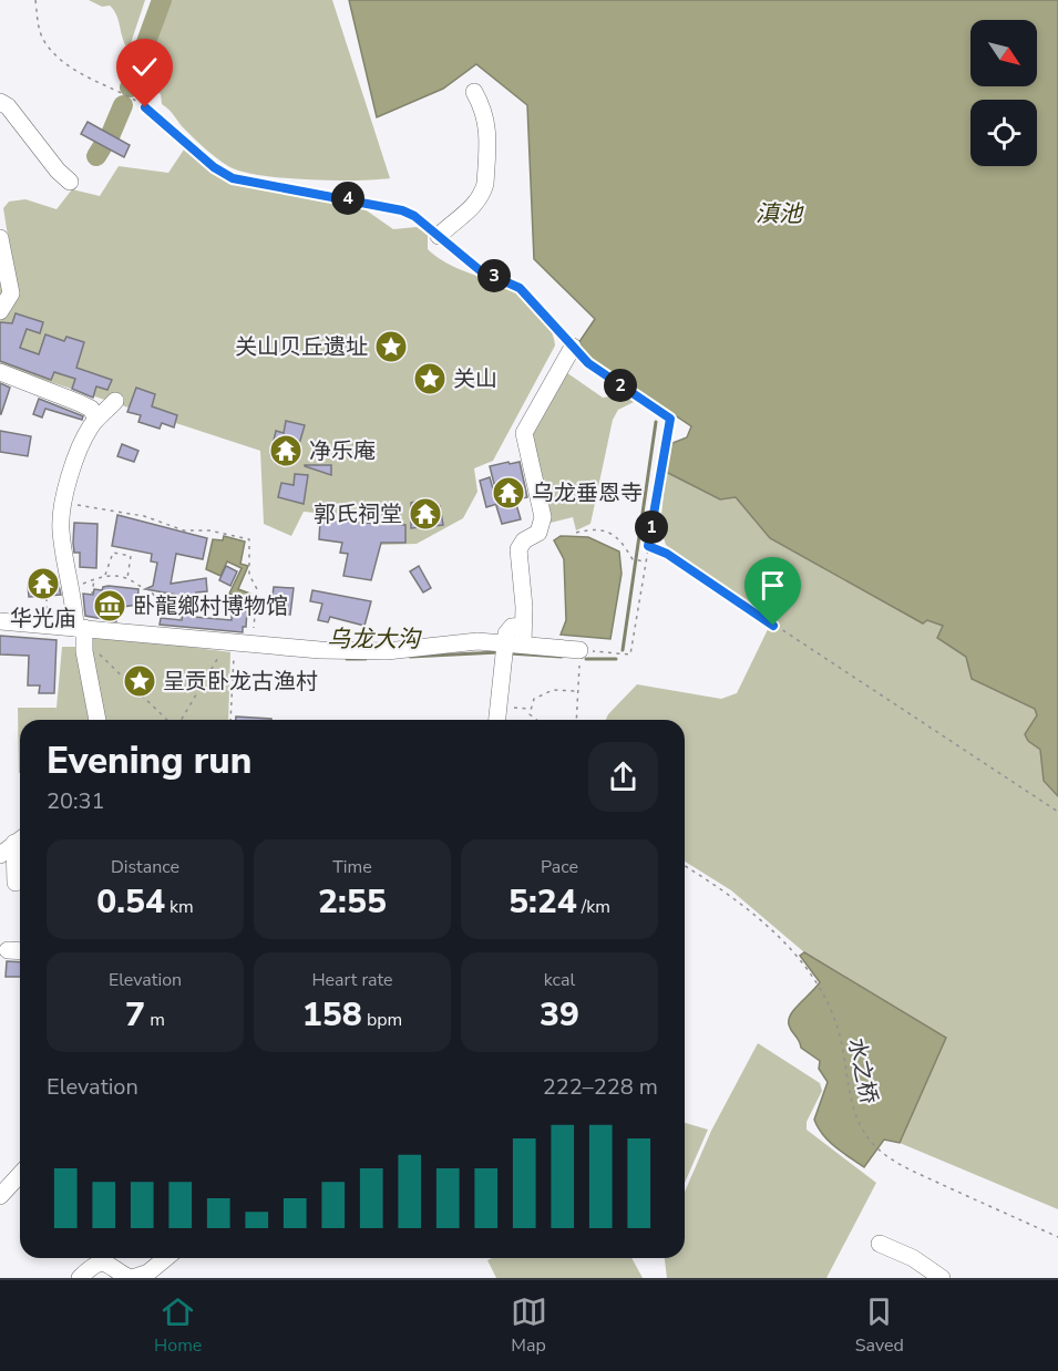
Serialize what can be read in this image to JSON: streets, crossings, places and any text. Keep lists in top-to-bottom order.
{
  "streets": {
    "path": ["水之桥"]
  },
  "water": ["滇池", "乌龙大沟"],
  "places": {
    "place": ["关山贝丘遗址", "关山", "呈贡卧龙古渔村"],
    "temple": [
      "净乐庵",
      "乌龙垂恩寺",
      "郭氏祠堂",
      "华光庙"
    ],
    "museum": ["卧龍鄉村博物馆"]
  },
  "north": "bottom right",
  "page": {
    "pins": [
      "4",
      "3",
      "2",
      "1"
    ],
    "heading": ["Evening run", "20:31"],
    "stats": [
      ["Distance", "0.54 km"],
      ["Time", "2:55"],
      ["Pace", "5:24 /km"],
      ["Elevation", "7 m"],
      ["Heart rate", "158 bpm"],
      ["kcal", "39"]
    ],
    "chart": ["Elevation", "222–228 m"],
    "tabs": ["Home", "Map", "Saved"]
  }
}
